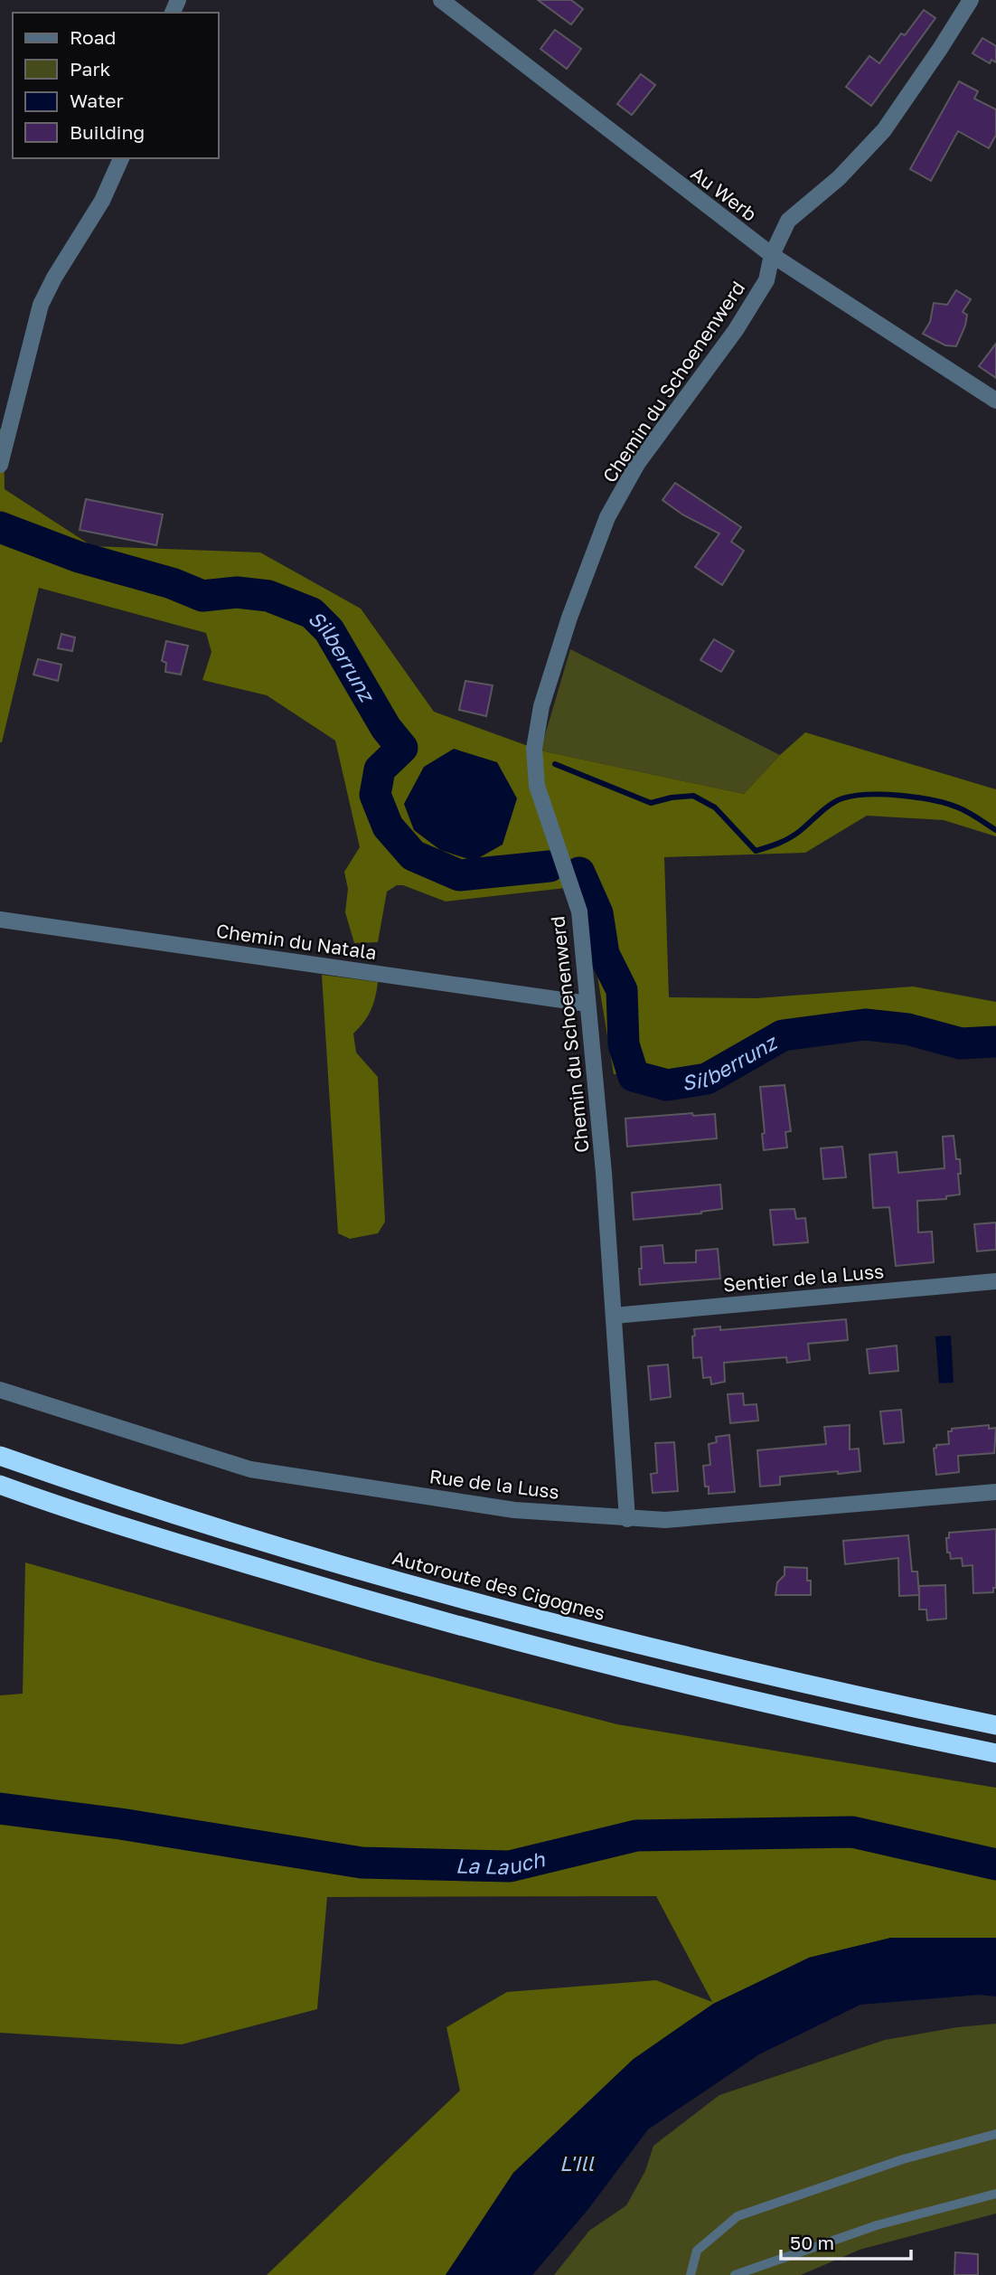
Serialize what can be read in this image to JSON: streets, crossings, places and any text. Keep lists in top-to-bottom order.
{
  "streets": {
    "highway": ["Autoroute des Cigognes"],
    "street": [
      "Au Werb",
      "Chemin du Schoenenwerd",
      "Chemin du Natala",
      "Sentier de la Luss",
      "Rue de la Luss"
    ]
  },
  "crossings": [
    ["Au Werb", "Chemin du Schoenenwerd"],
    ["Chemin du Schoenenwerd", "Chemin du Natala"],
    ["Chemin du Schoenenwerd", "Sentier de la Luss"],
    ["Chemin du Schoenenwerd", "Rue de la Luss"]
  ],
  "water": ["Silberrunz", "La Lauch", "L'Ill"],
  "legend": [
    "Road",
    "Park",
    "Water",
    "Building"
  ],
  "scale_bar": "50 m"
}
